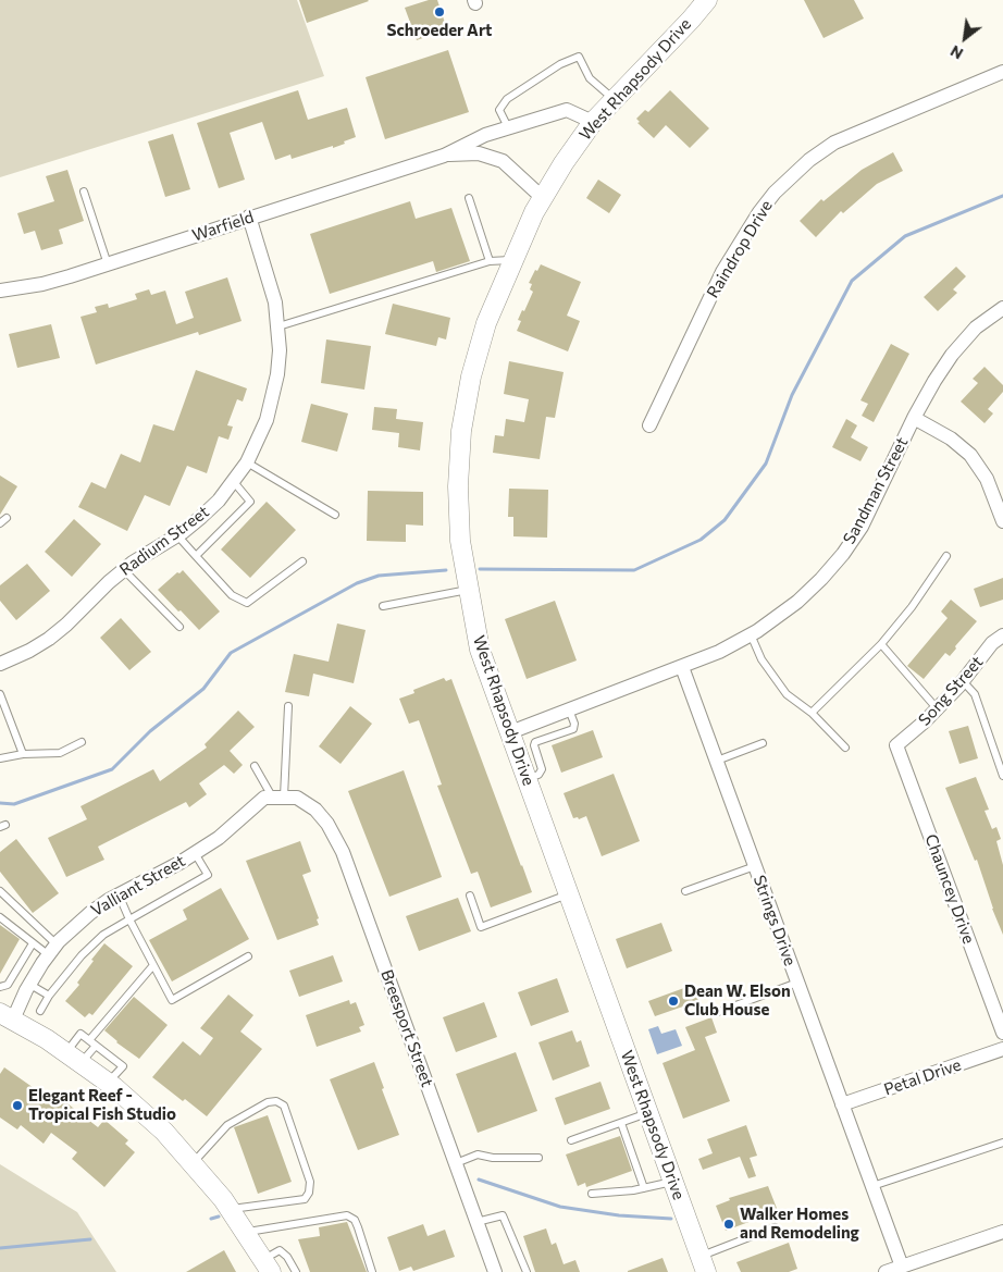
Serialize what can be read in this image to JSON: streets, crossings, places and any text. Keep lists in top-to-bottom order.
{
  "streets": {
    "street": [
      "West Rhapsody Drive",
      "Warfield",
      "Raindrop Drive",
      "Sandman Street",
      "Radium Street",
      "Song Street",
      "Valliant Street",
      "Chauncey Drive",
      "Strings Drive",
      "Breesport Street",
      "Petal Drive"
    ]
  },
  "crossings": [
    ["West Rhapsody Drive", "Warfield"],
    ["West Rhapsody Drive", "Sandman Street"],
    ["Warfield", "Radium Street"],
    ["Sandman Street", "Strings Drive"],
    ["Song Street", "Chauncey Drive"],
    ["Valliant Street", "Breesport Street"],
    ["Strings Drive", "Petal Drive"]
  ],
  "places": [
    "Schroeder Art",
    "Dean W. Elson Club House",
    "Elegant Reef - Tropical Fish Studio",
    "Walker Homes and Remodeling"
  ],
  "north": "bottom left"
}
